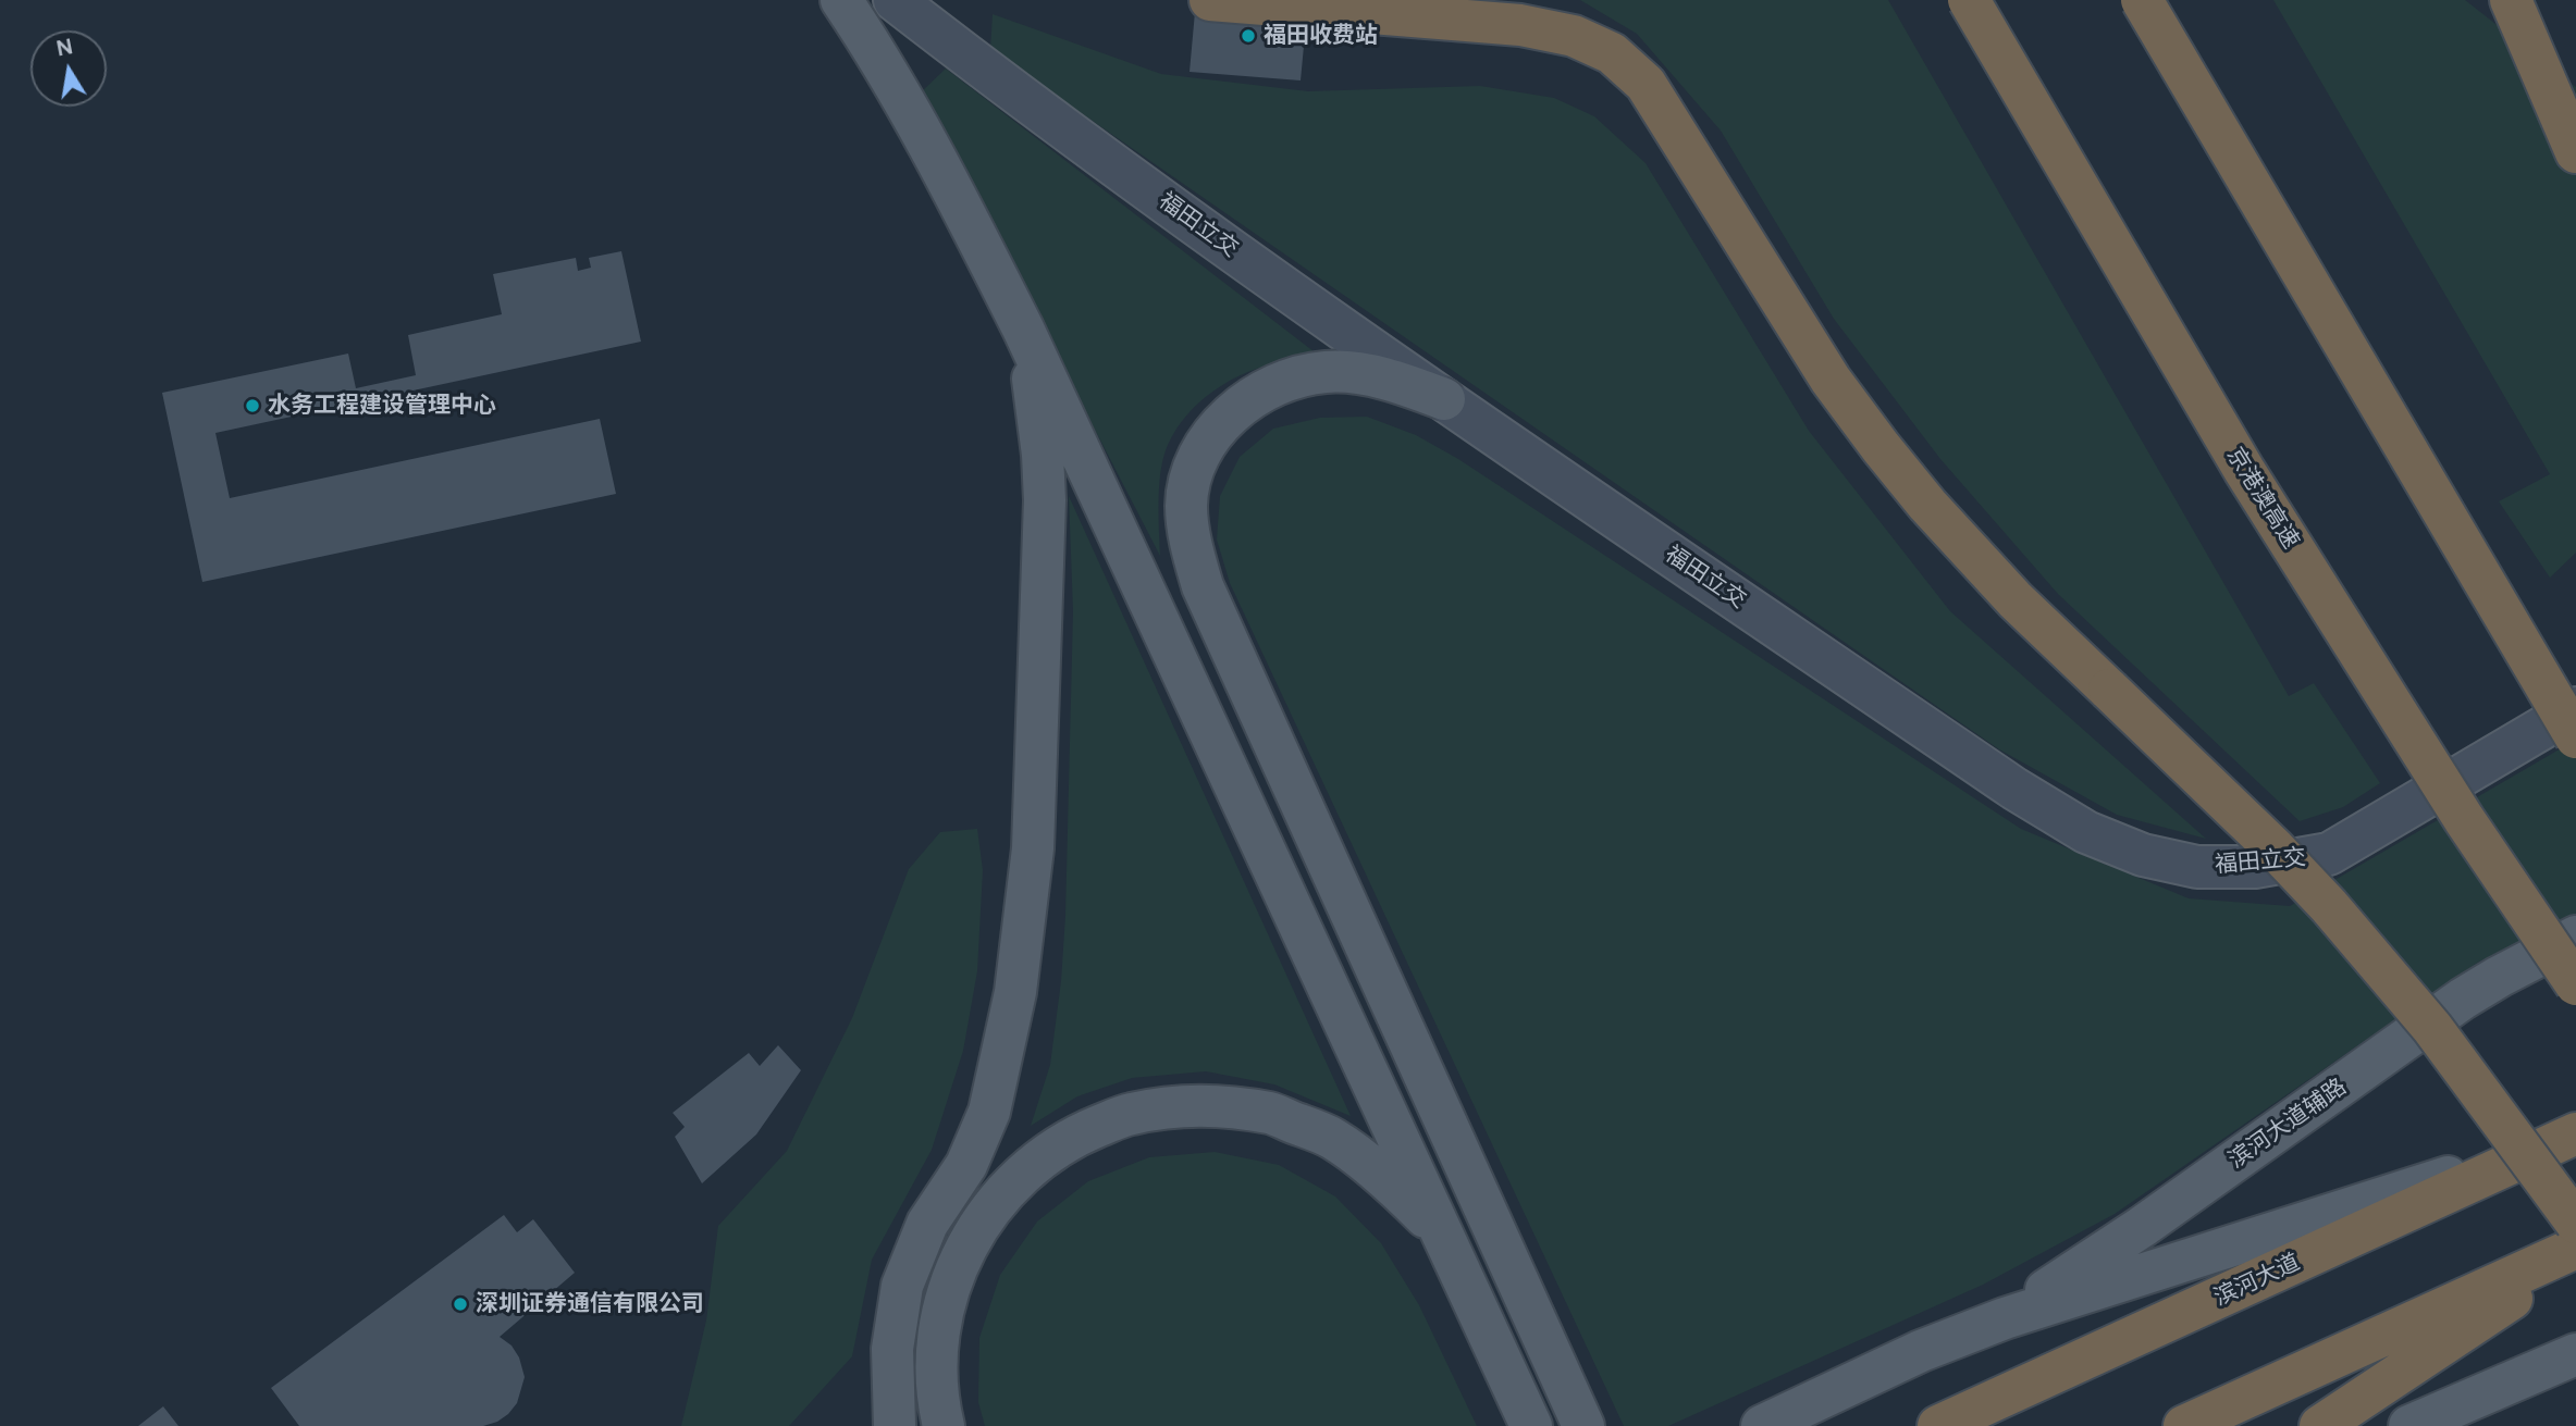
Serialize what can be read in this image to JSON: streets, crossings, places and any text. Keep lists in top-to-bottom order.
{
  "streets": {
    "highway": ["京港澳高速", "滨河大道"],
    "main road": ["滨河大道辅路"],
    "street": ["福田立交"]
  },
  "crossings": [
    ["滨河大道辅路", "滨河大道"]
  ],
  "places": ["福田收费站", "水务工程建设管理中心", "深圳证券通信有限公司"],
  "north": "top"
}
